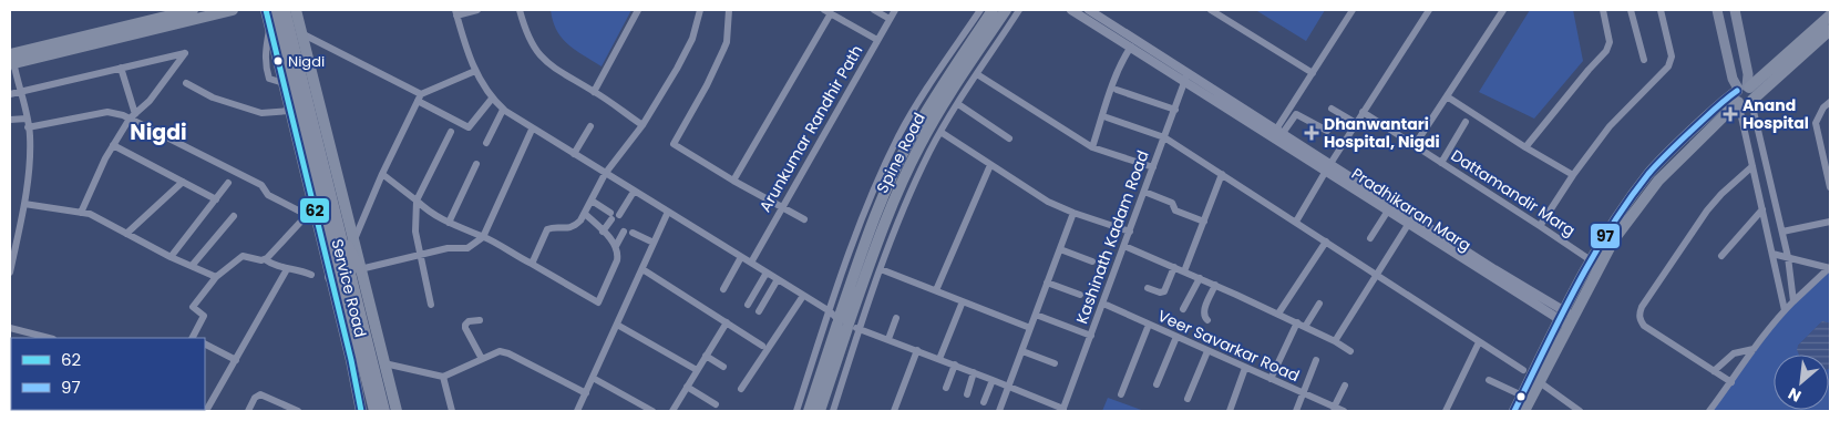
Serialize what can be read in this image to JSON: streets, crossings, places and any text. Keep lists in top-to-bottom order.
{
  "streets": {
    "main road": ["Spine Road", "Service Road"],
    "street": [
      "Arunkumar Randhir Path",
      "Dattamandir Marg",
      "Pradhikaran Marg",
      "Kashinath Kadam Road",
      "Veer Savarkar Road"
    ]
  },
  "crossings": [
    ["Pradhikaran Marg", "Kashinath Kadam Road"],
    ["Kashinath Kadam Road", "Veer Savarkar Road"]
  ],
  "districts": ["Nigdi"],
  "places": {
    "other": ["Nigdi"],
    "health": ["Anand Hospital", "Dhanwantari Hospital, Nigdi"]
  },
  "lines": ["transit line 62", "transit line 97"],
  "legend": ["62", "97"],
  "north": "bottom left"
}
